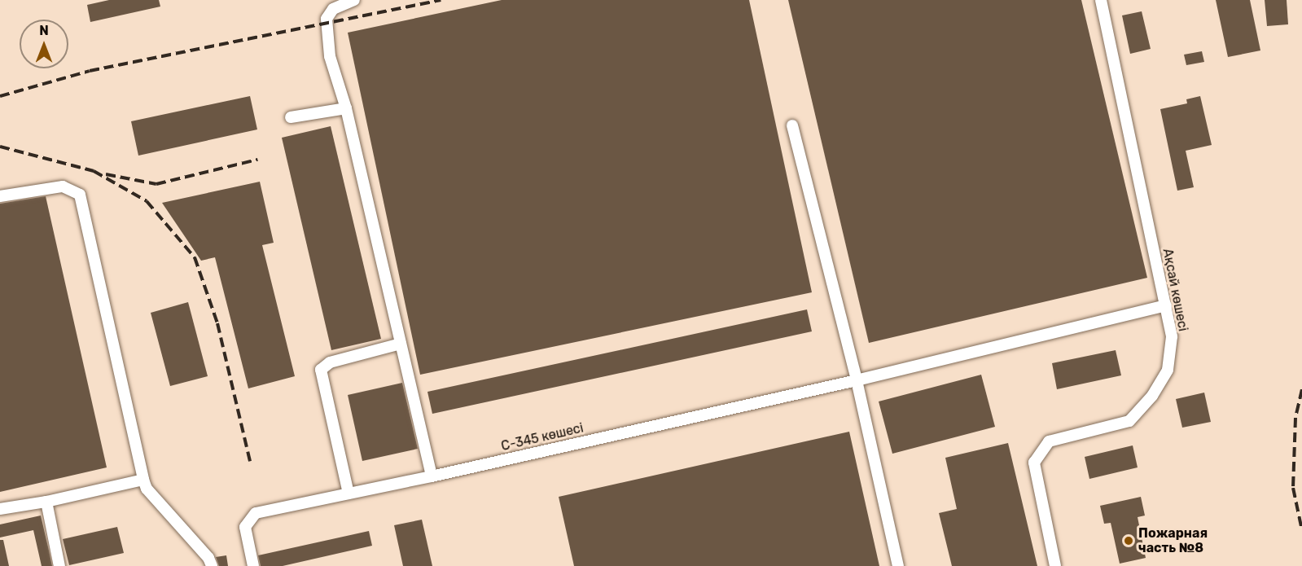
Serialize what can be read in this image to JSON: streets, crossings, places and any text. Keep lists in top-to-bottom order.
{
  "streets": {
    "lane": ["Ақсай көшесі", "С-345 көшесі"]
  },
  "crossings": [
    ["Ақсай көшесі", "С-345 көшесі"]
  ],
  "places": ["Пожарная часть №8"],
  "north": "top"
}
